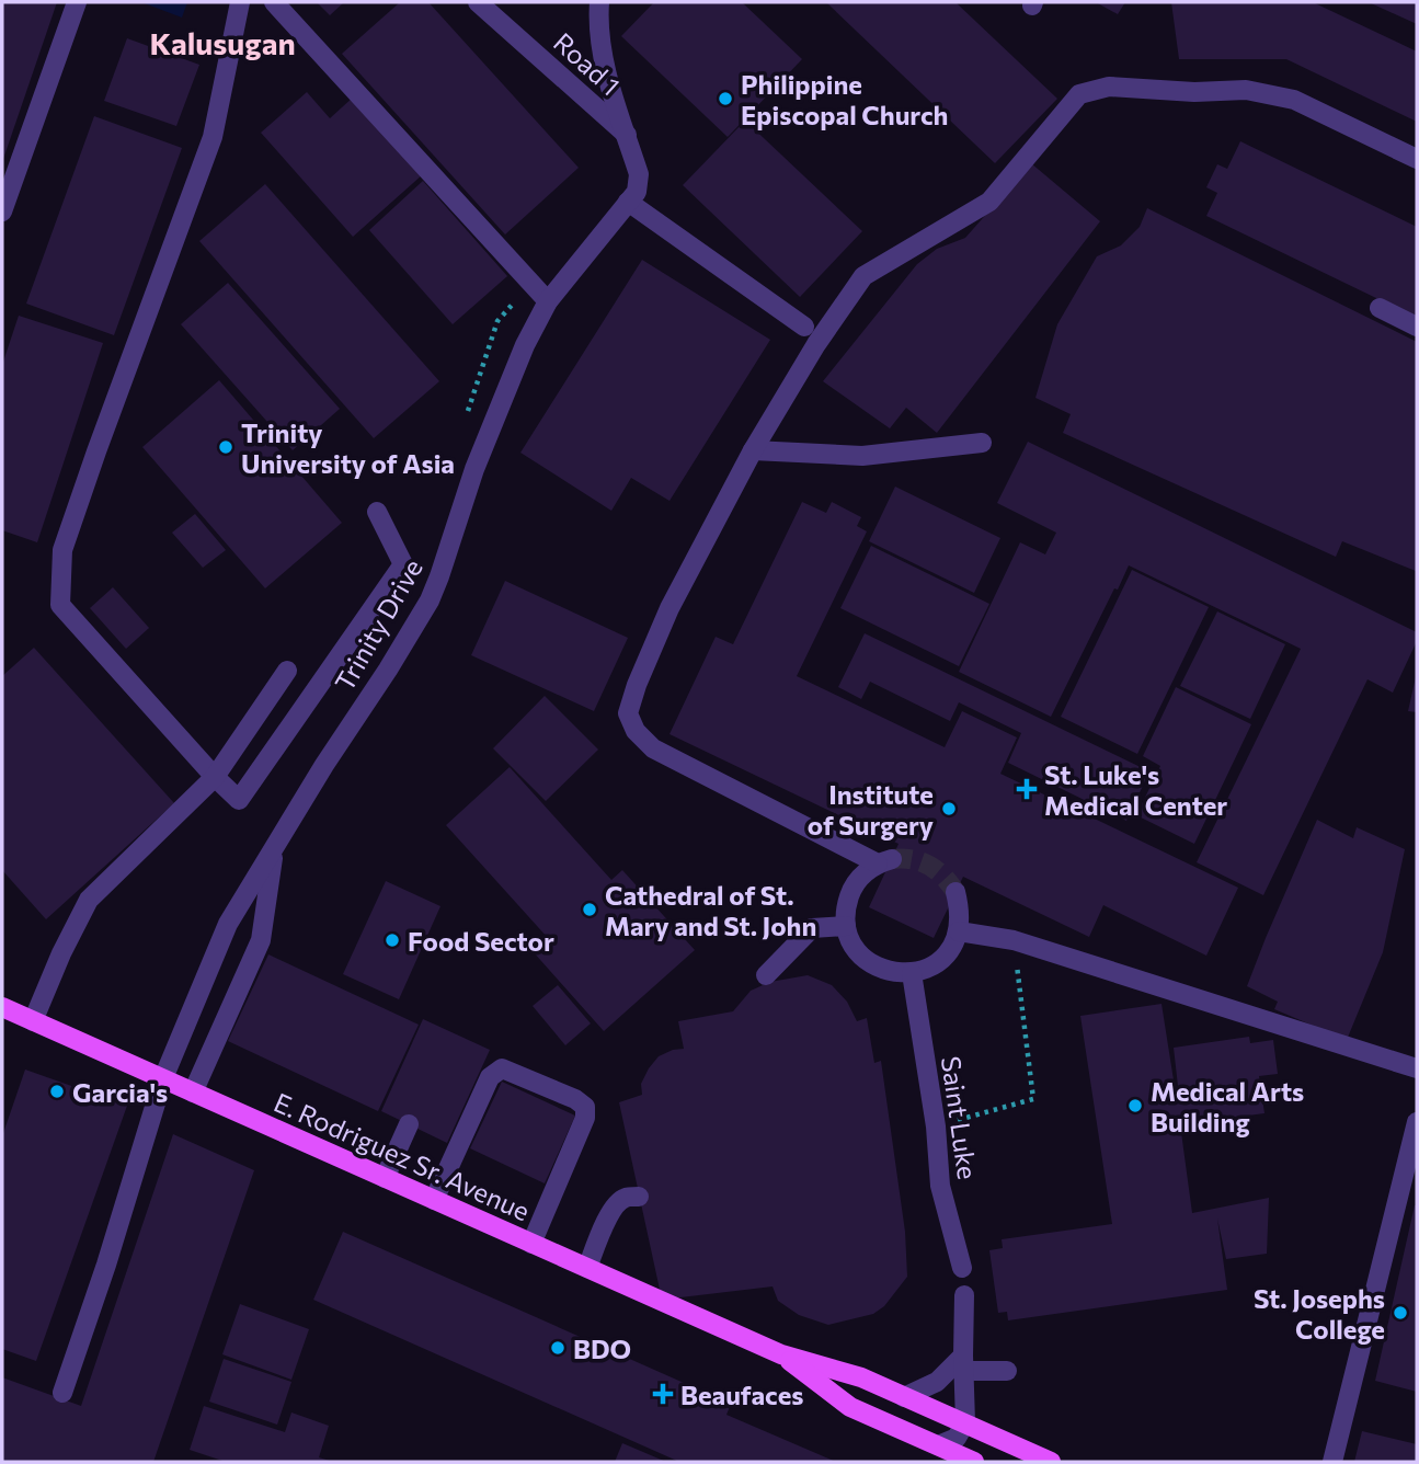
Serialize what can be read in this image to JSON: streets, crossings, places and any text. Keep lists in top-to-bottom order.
{
  "streets": {
    "main road": ["E. Rodriguez Sr. Avenue"],
    "street": ["Road 1", "Trinity Drive", "Saint Luke"]
  },
  "crossings": [
    ["Road 1", "Trinity Drive"],
    ["Trinity Drive", "E. Rodriguez Sr. Avenue"]
  ],
  "districts": ["Kalusugan"],
  "places": {
    "other": [
      "Philippine Episcopal Church",
      "Trinity University of Asia",
      "Institute of Surgery",
      "Cathedral of St. Mary and St. John",
      "Food Sector",
      "Garcia's",
      "Medical Arts Building",
      "St. Josephs College",
      "BDO"
    ],
    "health": ["St. Luke's Medical Center", "Beaufaces"]
  }
}
